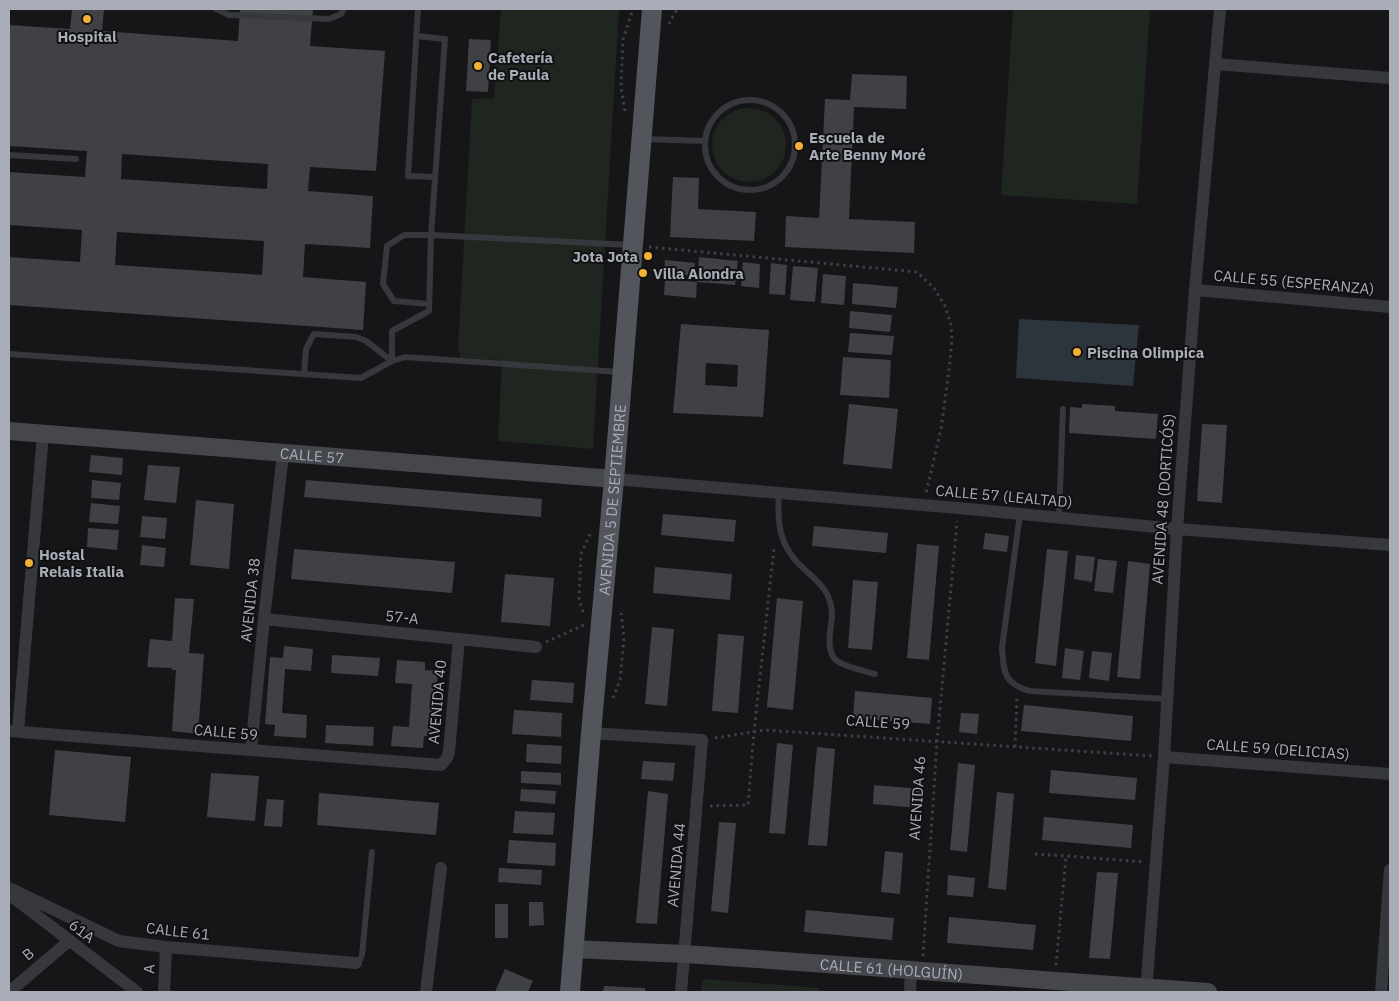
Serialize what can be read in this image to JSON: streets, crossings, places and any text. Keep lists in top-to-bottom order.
{
  "streets": {
    "main road": ["AVENIDA 5 DE SEPTIEMBRE"],
    "street": [
      "CALLE 55 (ESPERANZA)",
      "CALLE 57",
      "CALLE 57 (LEALTAD)",
      "AVENIDA 48 (DORTICÓS)",
      "AVENIDA 38",
      "57-A",
      "AVENIDA 40",
      "CALLE 59",
      "CALLE 59 (DELICIAS)",
      "AVENIDA 44",
      "61A",
      "CALLE 61",
      "B",
      "A",
      "CALLE 61 (HOLGUÍN)"
    ],
    "path": ["AVENIDA 46"]
  },
  "crossings": [
    ["CALLE 55 (ESPERANZA)", "AVENIDA 48 (DORTICÓS)"],
    ["CALLE 57", "CALLE 57 (LEALTAD)"],
    ["CALLE 57", "AVENIDA 5 DE SEPTIEMBRE"],
    ["CALLE 57", "AVENIDA 38"],
    ["CALLE 57 (LEALTAD)", "AVENIDA 48 (DORTICÓS)"],
    ["CALLE 57 (LEALTAD)", "AVENIDA 5 DE SEPTIEMBRE"],
    ["CALLE 57 (LEALTAD)", "AVENIDA 46"],
    ["AVENIDA 48 (DORTICÓS)", "CALLE 59"],
    ["AVENIDA 48 (DORTICÓS)", "CALLE 59 (DELICIAS)"],
    ["AVENIDA 48 (DORTICÓS)", "CALLE 61 (HOLGUÍN)"],
    ["AVENIDA 5 DE SEPTIEMBRE", "CALLE 61 (HOLGUÍN)"],
    ["AVENIDA 38", "57-A"],
    ["AVENIDA 38", "CALLE 59"],
    ["57-A", "AVENIDA 40"],
    ["AVENIDA 40", "CALLE 59"],
    ["CALLE 59", "CALLE 59 (DELICIAS)"],
    ["CALLE 59", "AVENIDA 46"],
    ["CALLE 59", "AVENIDA 44"],
    ["AVENIDA 46", "CALLE 61 (HOLGUÍN)"],
    ["AVENIDA 44", "CALLE 61 (HOLGUÍN)"],
    ["61A", "B"],
    ["CALLE 61", "A"]
  ],
  "places": [
    "Hospital",
    "Cafetería de Paula",
    "Escuela de Arte Benny Moré",
    "Jota Jota",
    "Villa Alondra",
    "Piscina Olimpica",
    "Hostal Relais Italia"
  ]
}
